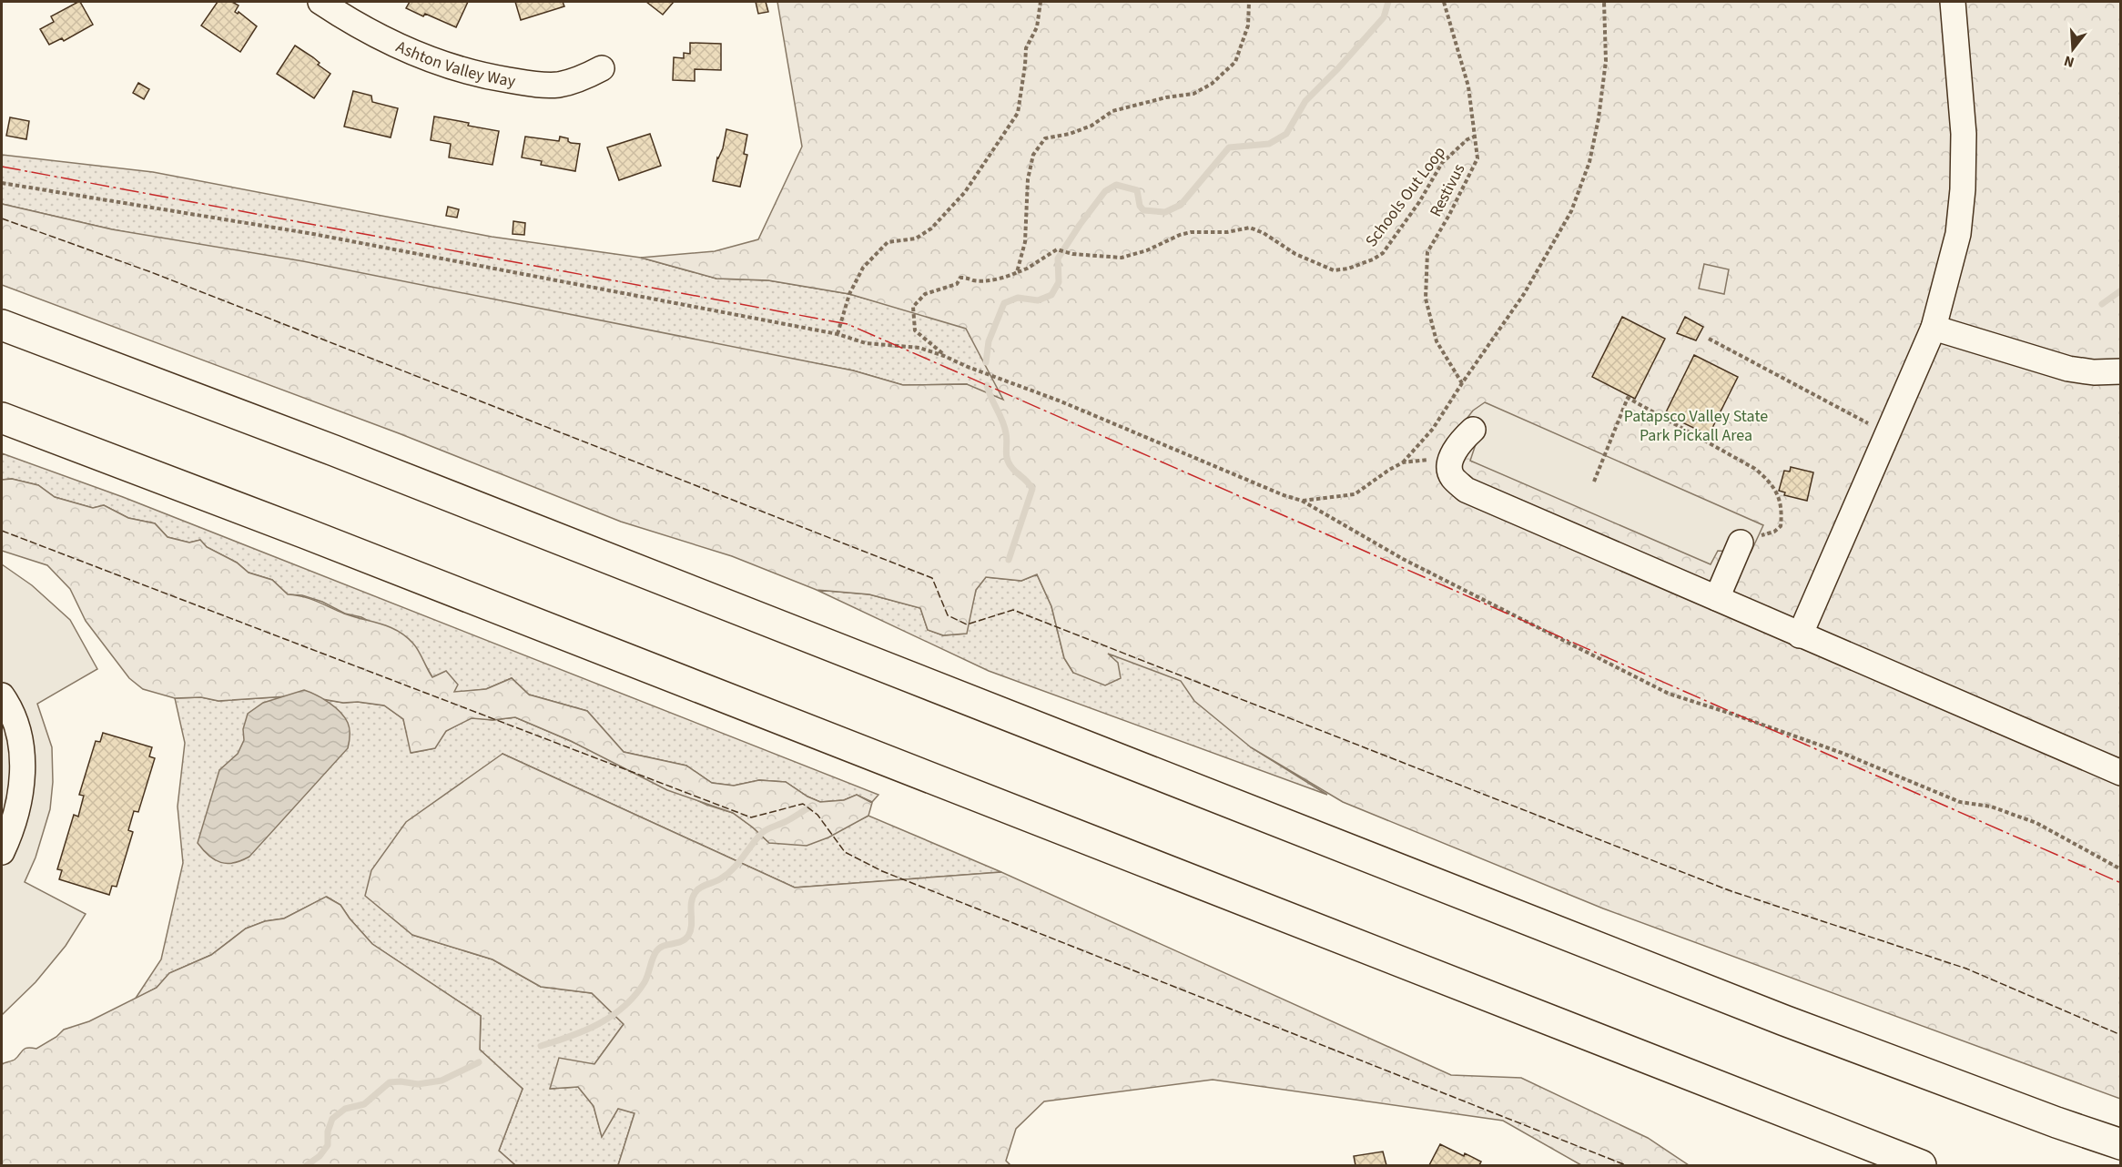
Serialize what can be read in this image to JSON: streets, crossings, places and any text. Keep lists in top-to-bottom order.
{
  "streets": {
    "street": ["Ashton Valley Way"],
    "path": ["Restivus", "Schools Out Loop"]
  },
  "crossings": [
    ["Restivus", "Schools Out Loop"]
  ],
  "parks": ["Patapsco Valley State Park Pickall Area"],
  "north": "bottom"
}
